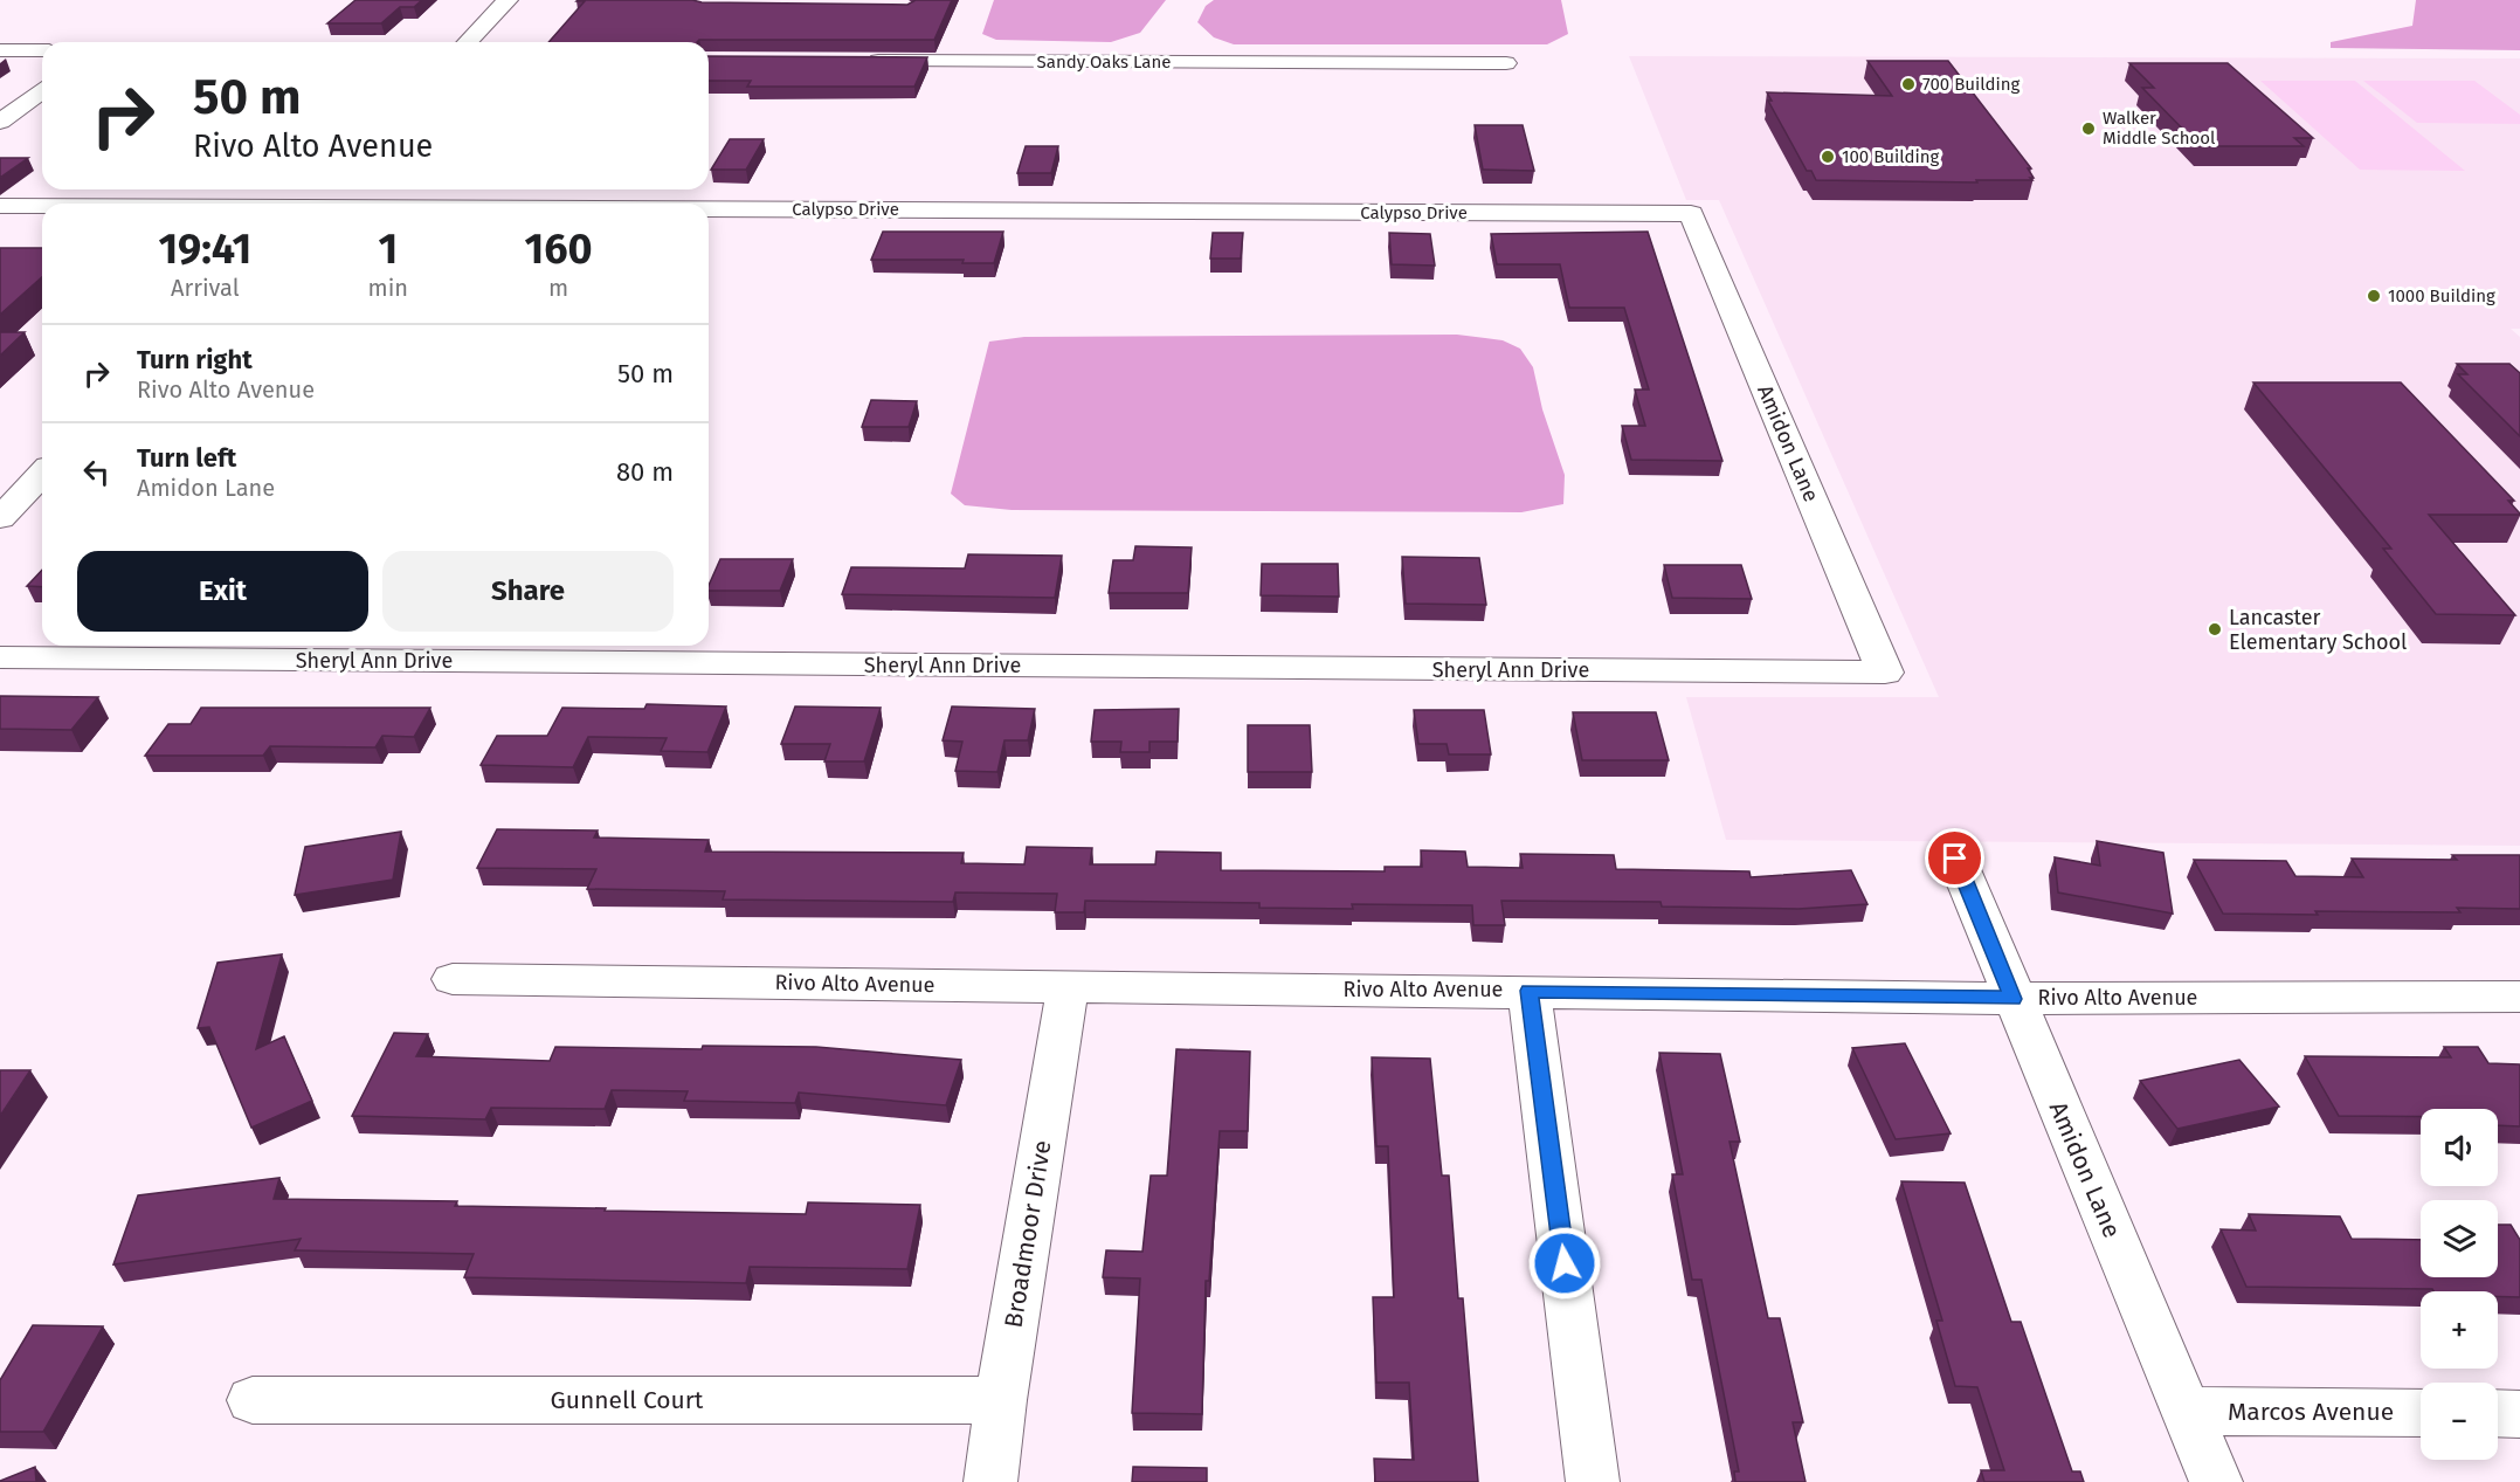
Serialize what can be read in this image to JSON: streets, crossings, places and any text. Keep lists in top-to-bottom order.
{
  "streets": {
    "street": [
      "Sandy Oaks Lane",
      "Calypso Drive",
      "Amidon Lane",
      "Sheryl Ann Drive",
      "Rivo Alto Avenue",
      "Broadmoor Drive",
      "Gunnell Court",
      "Marcos Avenue"
    ]
  },
  "crossings": [
    ["Calypso Drive", "Amidon Lane"],
    ["Amidon Lane", "Sheryl Ann Drive"],
    ["Amidon Lane", "Rivo Alto Avenue"],
    ["Amidon Lane", "Marcos Avenue"],
    ["Rivo Alto Avenue", "Broadmoor Drive"],
    ["Broadmoor Drive", "Gunnell Court"]
  ],
  "places": [
    "700 Building",
    "Walker Middle School",
    "100 Building",
    "1000 Building",
    "Lancaster Elementary School"
  ],
  "page": {
    "turn": ["50 m", "Rivo Alto Avenue"],
    "eta": [
      "19:41",
      "Arrival",
      "1",
      "min",
      "160",
      "m"
    ],
    "list": [
      {
        "name": "Turn right",
        "note": "Rivo Alto Avenue",
        "value": "50 m"
      },
      {
        "name": "Turn left",
        "note": "Amidon Lane",
        "value": "80 m"
      }
    ],
    "buttons": ["Exit", "Share"],
    "map_buttons": ["+", "−"]
  }
}
